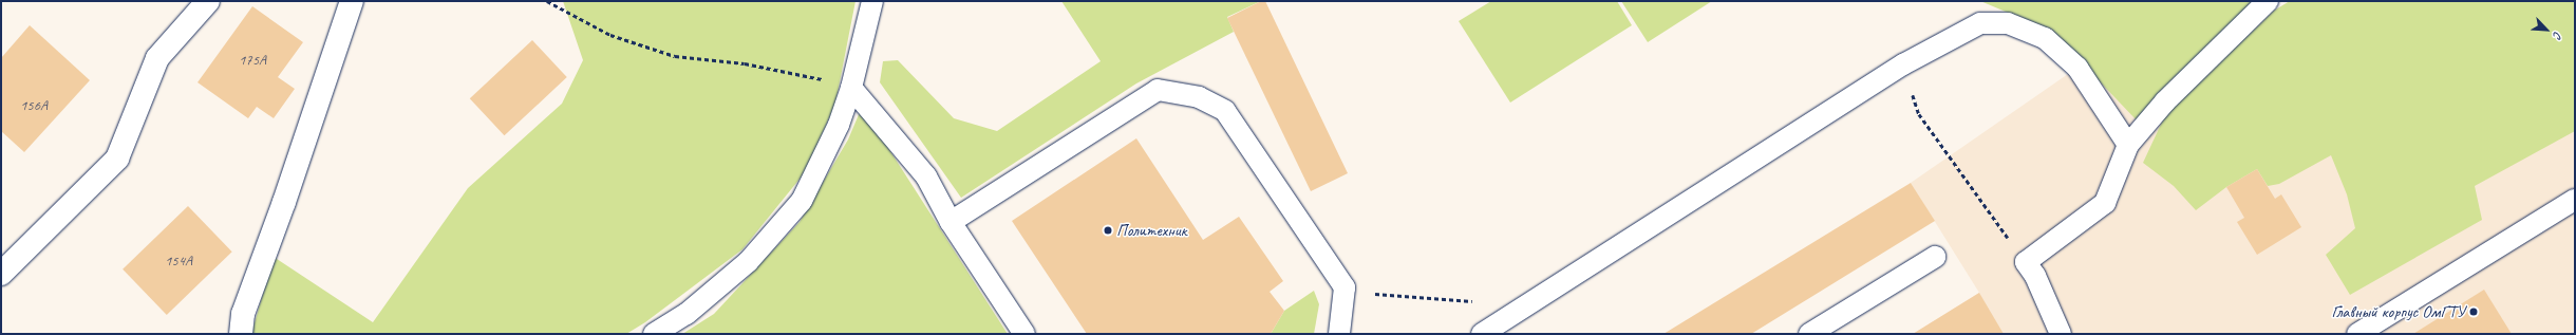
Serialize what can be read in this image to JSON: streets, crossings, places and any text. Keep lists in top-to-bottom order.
{
  "places": ["Политехник", "Главный корпус ОмГТУ"],
  "house_numbers": ["175А", "156А", "154А"],
  "north": "bottom right"
}
